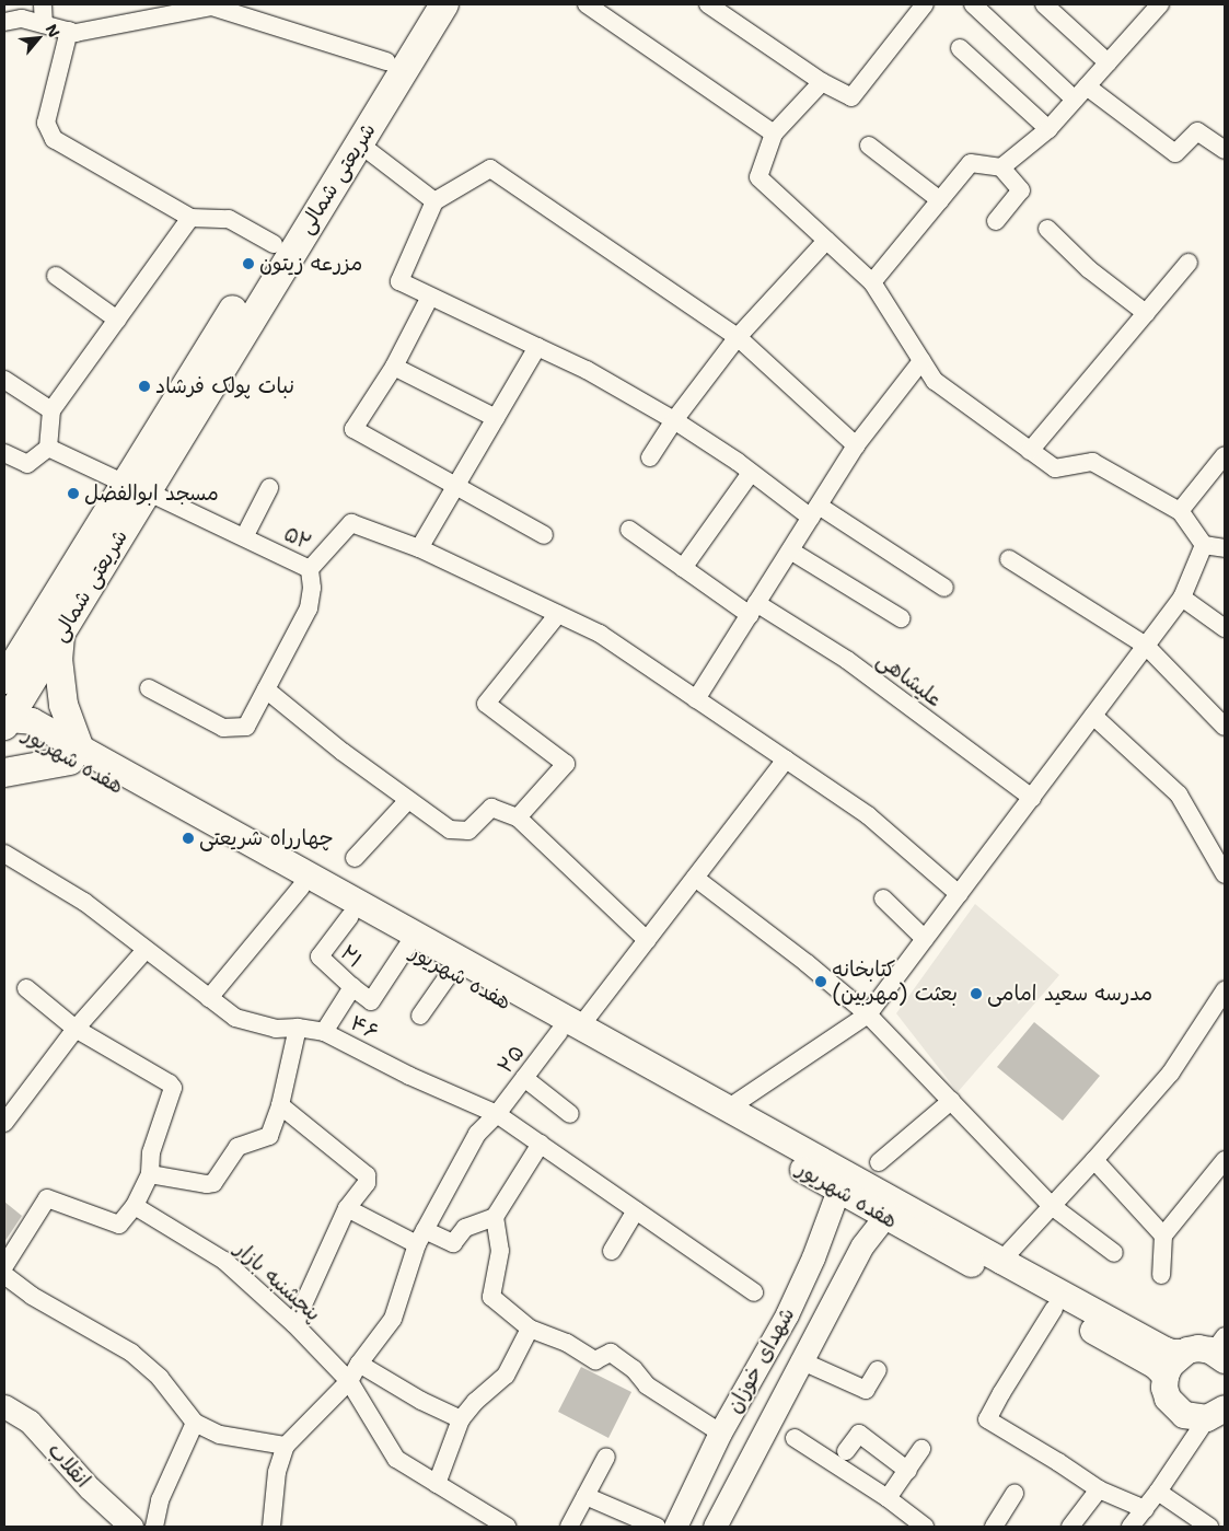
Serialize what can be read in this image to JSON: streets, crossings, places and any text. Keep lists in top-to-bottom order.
{
  "streets": {
    "main road": ["شریعتی شمالی", "هفده شهریور"],
    "street": [
      "۵۲",
      "علیشاهی",
      "۲۱",
      "۴۶",
      "۲۵",
      "پنجشنبه بازار",
      "شهدای خوزان",
      "انقلاب"
    ]
  },
  "crossings": [
    ["شریعتی شمالی", "۵۲"],
    ["شریعتی شمالی", "هفده شهریور"],
    ["هفده شهریور", "۲۱"],
    ["هفده شهریور", "۲۵"],
    ["هفده شهریور", "شهدای خوزان"],
    ["۲۱", "۴۶"],
    ["۴۶", "۲۵"],
    ["۲۵", "پنجشنبه بازار"]
  ],
  "places": [
    "مزرعه زیتون",
    "نبات پولک فرشاد",
    "مسجد ابوالفضل",
    "چهارراه شریعتی",
    "کتابخانه بعثت (مهربین)",
    "مدرسه سعید امامی"
  ],
  "north": "top right"
}
